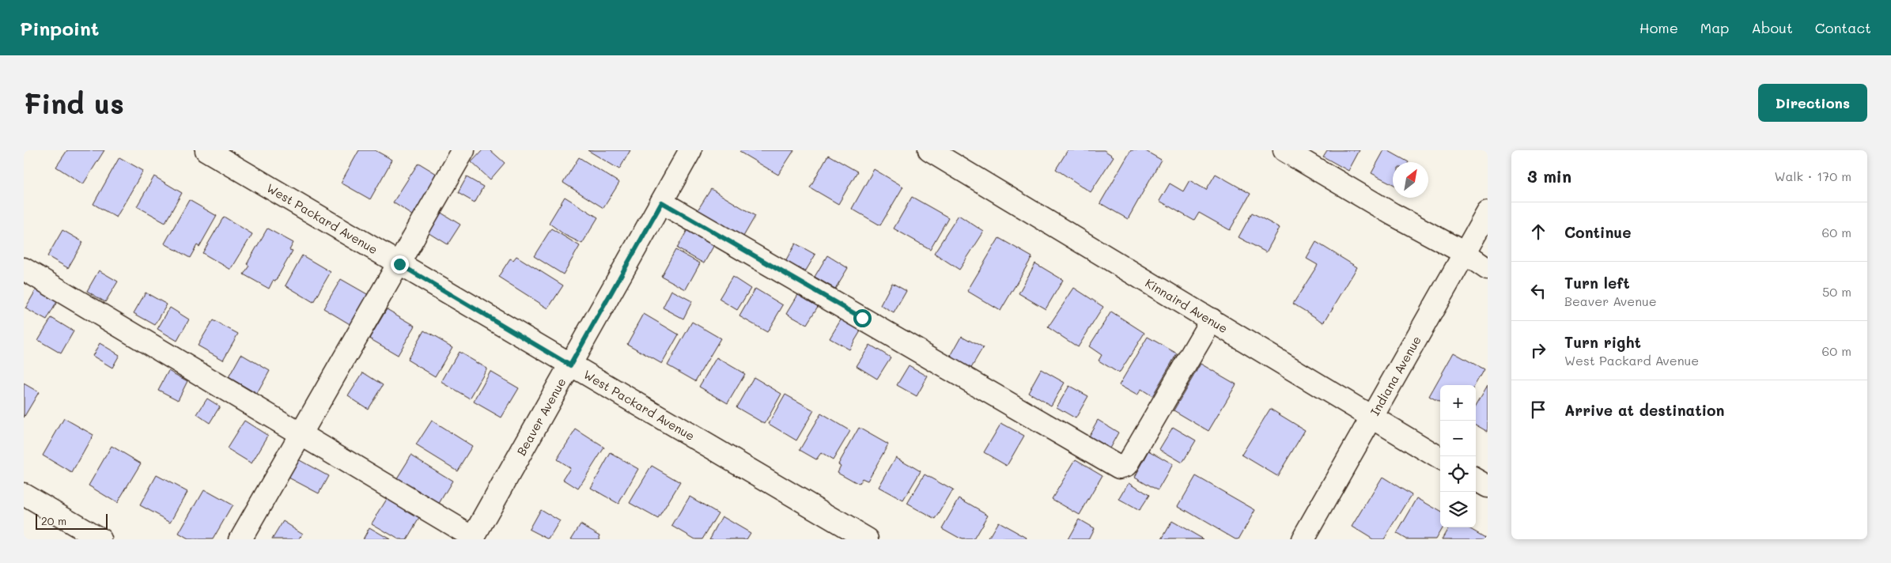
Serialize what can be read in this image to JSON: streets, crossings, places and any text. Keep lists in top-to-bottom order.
{
  "streets": {
    "street": [
      "West Packard Avenue",
      "Kinnaird Avenue",
      "Indiana Avenue",
      "Beaver Avenue"
    ]
  },
  "crossings": [
    ["West Packard Avenue", "Beaver Avenue"],
    ["Kinnaird Avenue", "Indiana Avenue"]
  ],
  "scale_bar": "20 m",
  "north": "top right",
  "page": {
    "header": "Pinpoint",
    "nav": [
      "Home",
      "Map",
      "About",
      "Contact"
    ],
    "buttons": "Directions",
    "title": "Find us",
    "heading": ["3 min", "Walk · 170 m"],
    "list": [
      ["Continue", "60 m"],
      ["Turn left", "Beaver Avenue", "50 m"],
      ["Turn right", "West Packard Avenue", "60 m"],
      "Arrive at destination"
    ],
    "map_buttons": ["+", "−"],
    "scale": "20 m"
  }
}
